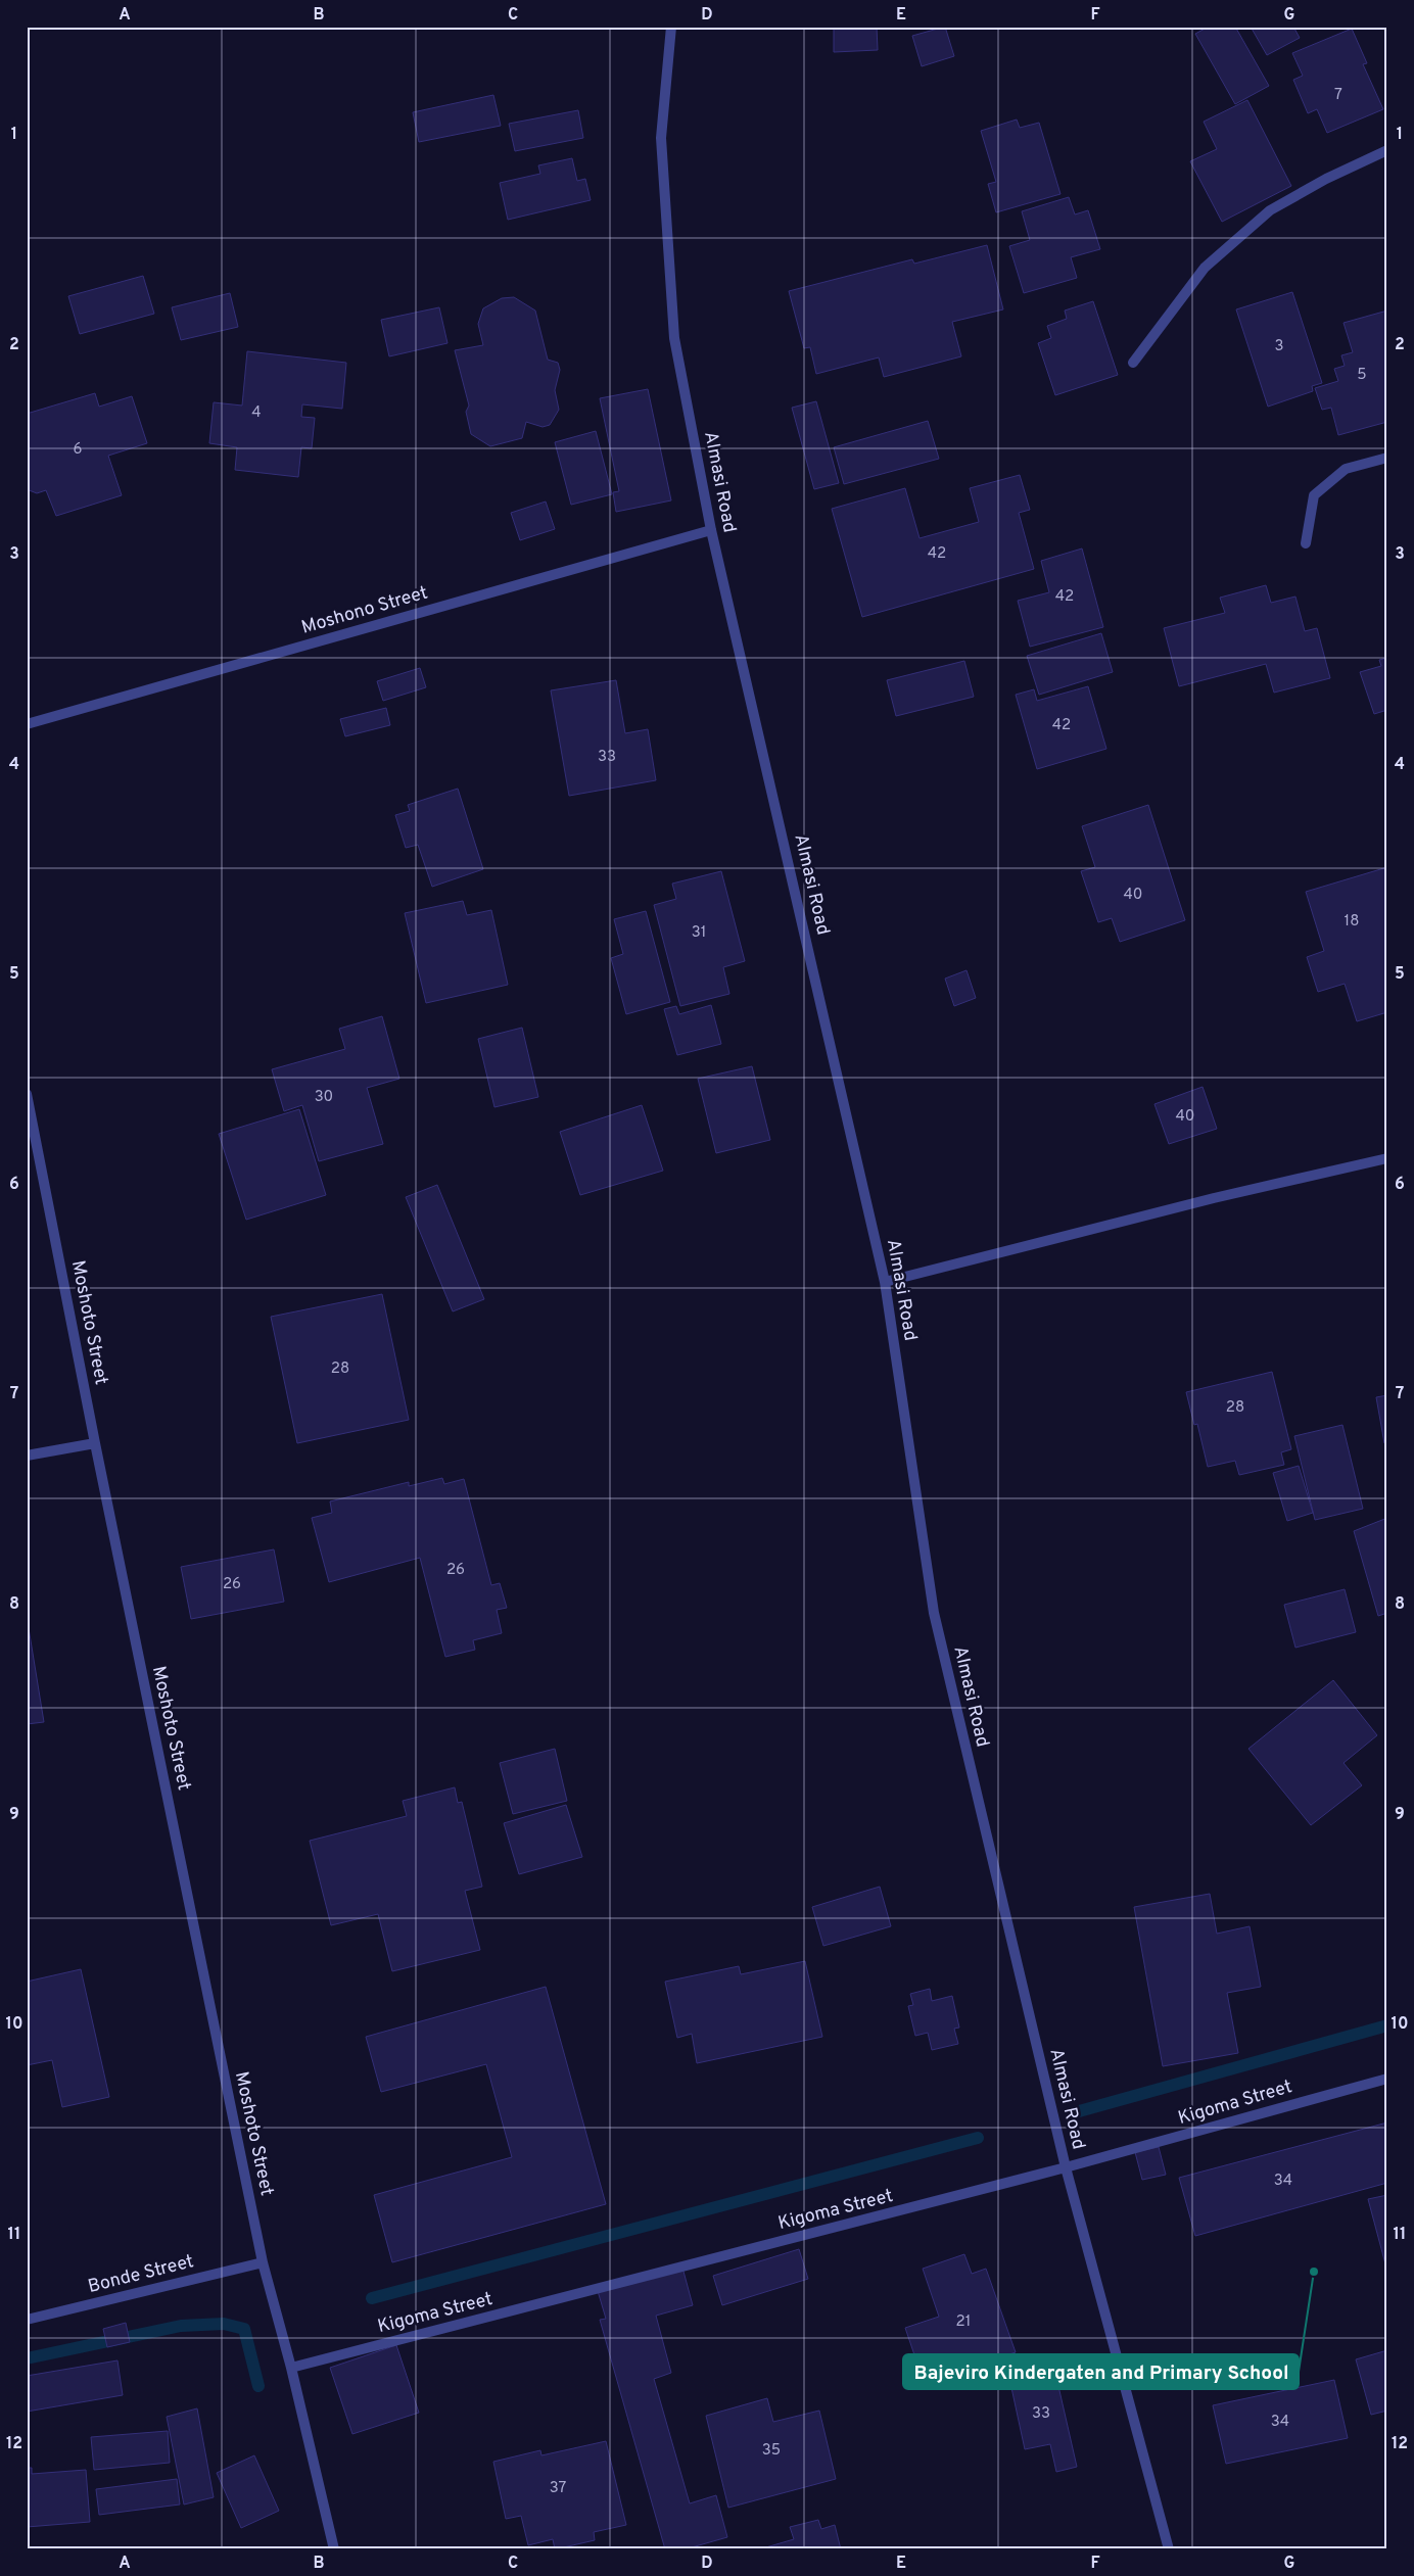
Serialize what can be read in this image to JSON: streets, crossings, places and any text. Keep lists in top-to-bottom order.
{
  "streets": {
    "street": [
      "Almasi Road",
      "Moshono Street",
      "Moshoto Street",
      "Kigoma Street",
      "Bonde Street"
    ]
  },
  "crossings": [
    ["Almasi Road", "Moshono Street"],
    ["Almasi Road", "Kigoma Street"],
    ["Moshoto Street", "Kigoma Street"],
    ["Moshoto Street", "Bonde Street"]
  ],
  "places": ["Bajeviro Kindergaten and Primary School"],
  "house_numbers": [
    "7",
    "3",
    "5",
    "4",
    "6",
    "42",
    "42",
    "42",
    "33",
    "40",
    "18",
    "31",
    "30",
    "40",
    "28",
    "28",
    "26",
    "26",
    "34",
    "21",
    "33",
    "34",
    "35",
    "37"
  ],
  "grid": {
    "columns": [
      "A",
      "B",
      "C",
      "D",
      "E",
      "F",
      "G"
    ],
    "rows": [
      "1",
      "2",
      "3",
      "4",
      "5",
      "6",
      "7",
      "8",
      "9",
      "10",
      "11",
      "12"
    ]
  }
}
